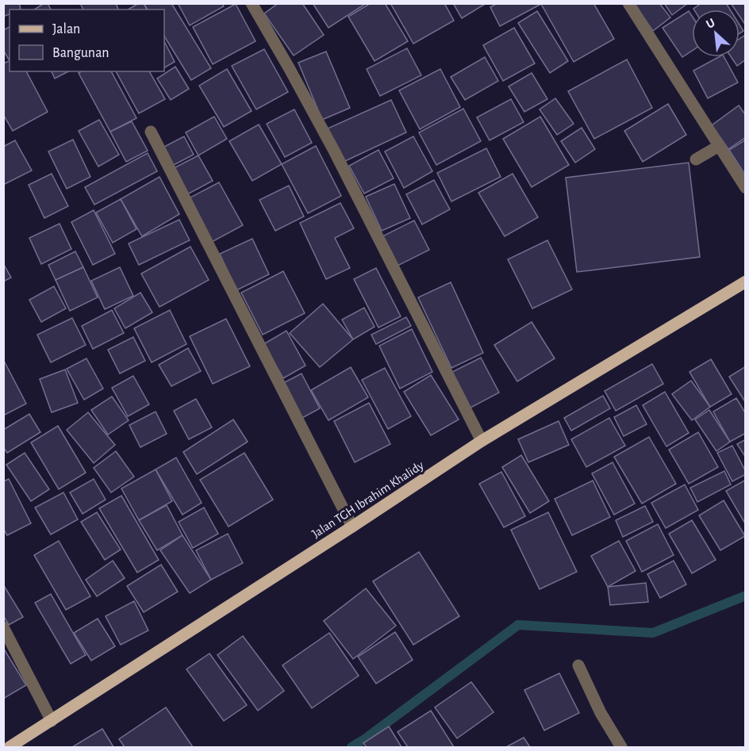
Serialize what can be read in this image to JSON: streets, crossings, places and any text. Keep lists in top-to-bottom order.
{
  "streets": {
    "main road": ["Jalan TGH Ibrahim Khalidy"]
  },
  "legend": ["Jalan", "Bangunan"],
  "north": "top left"
}
